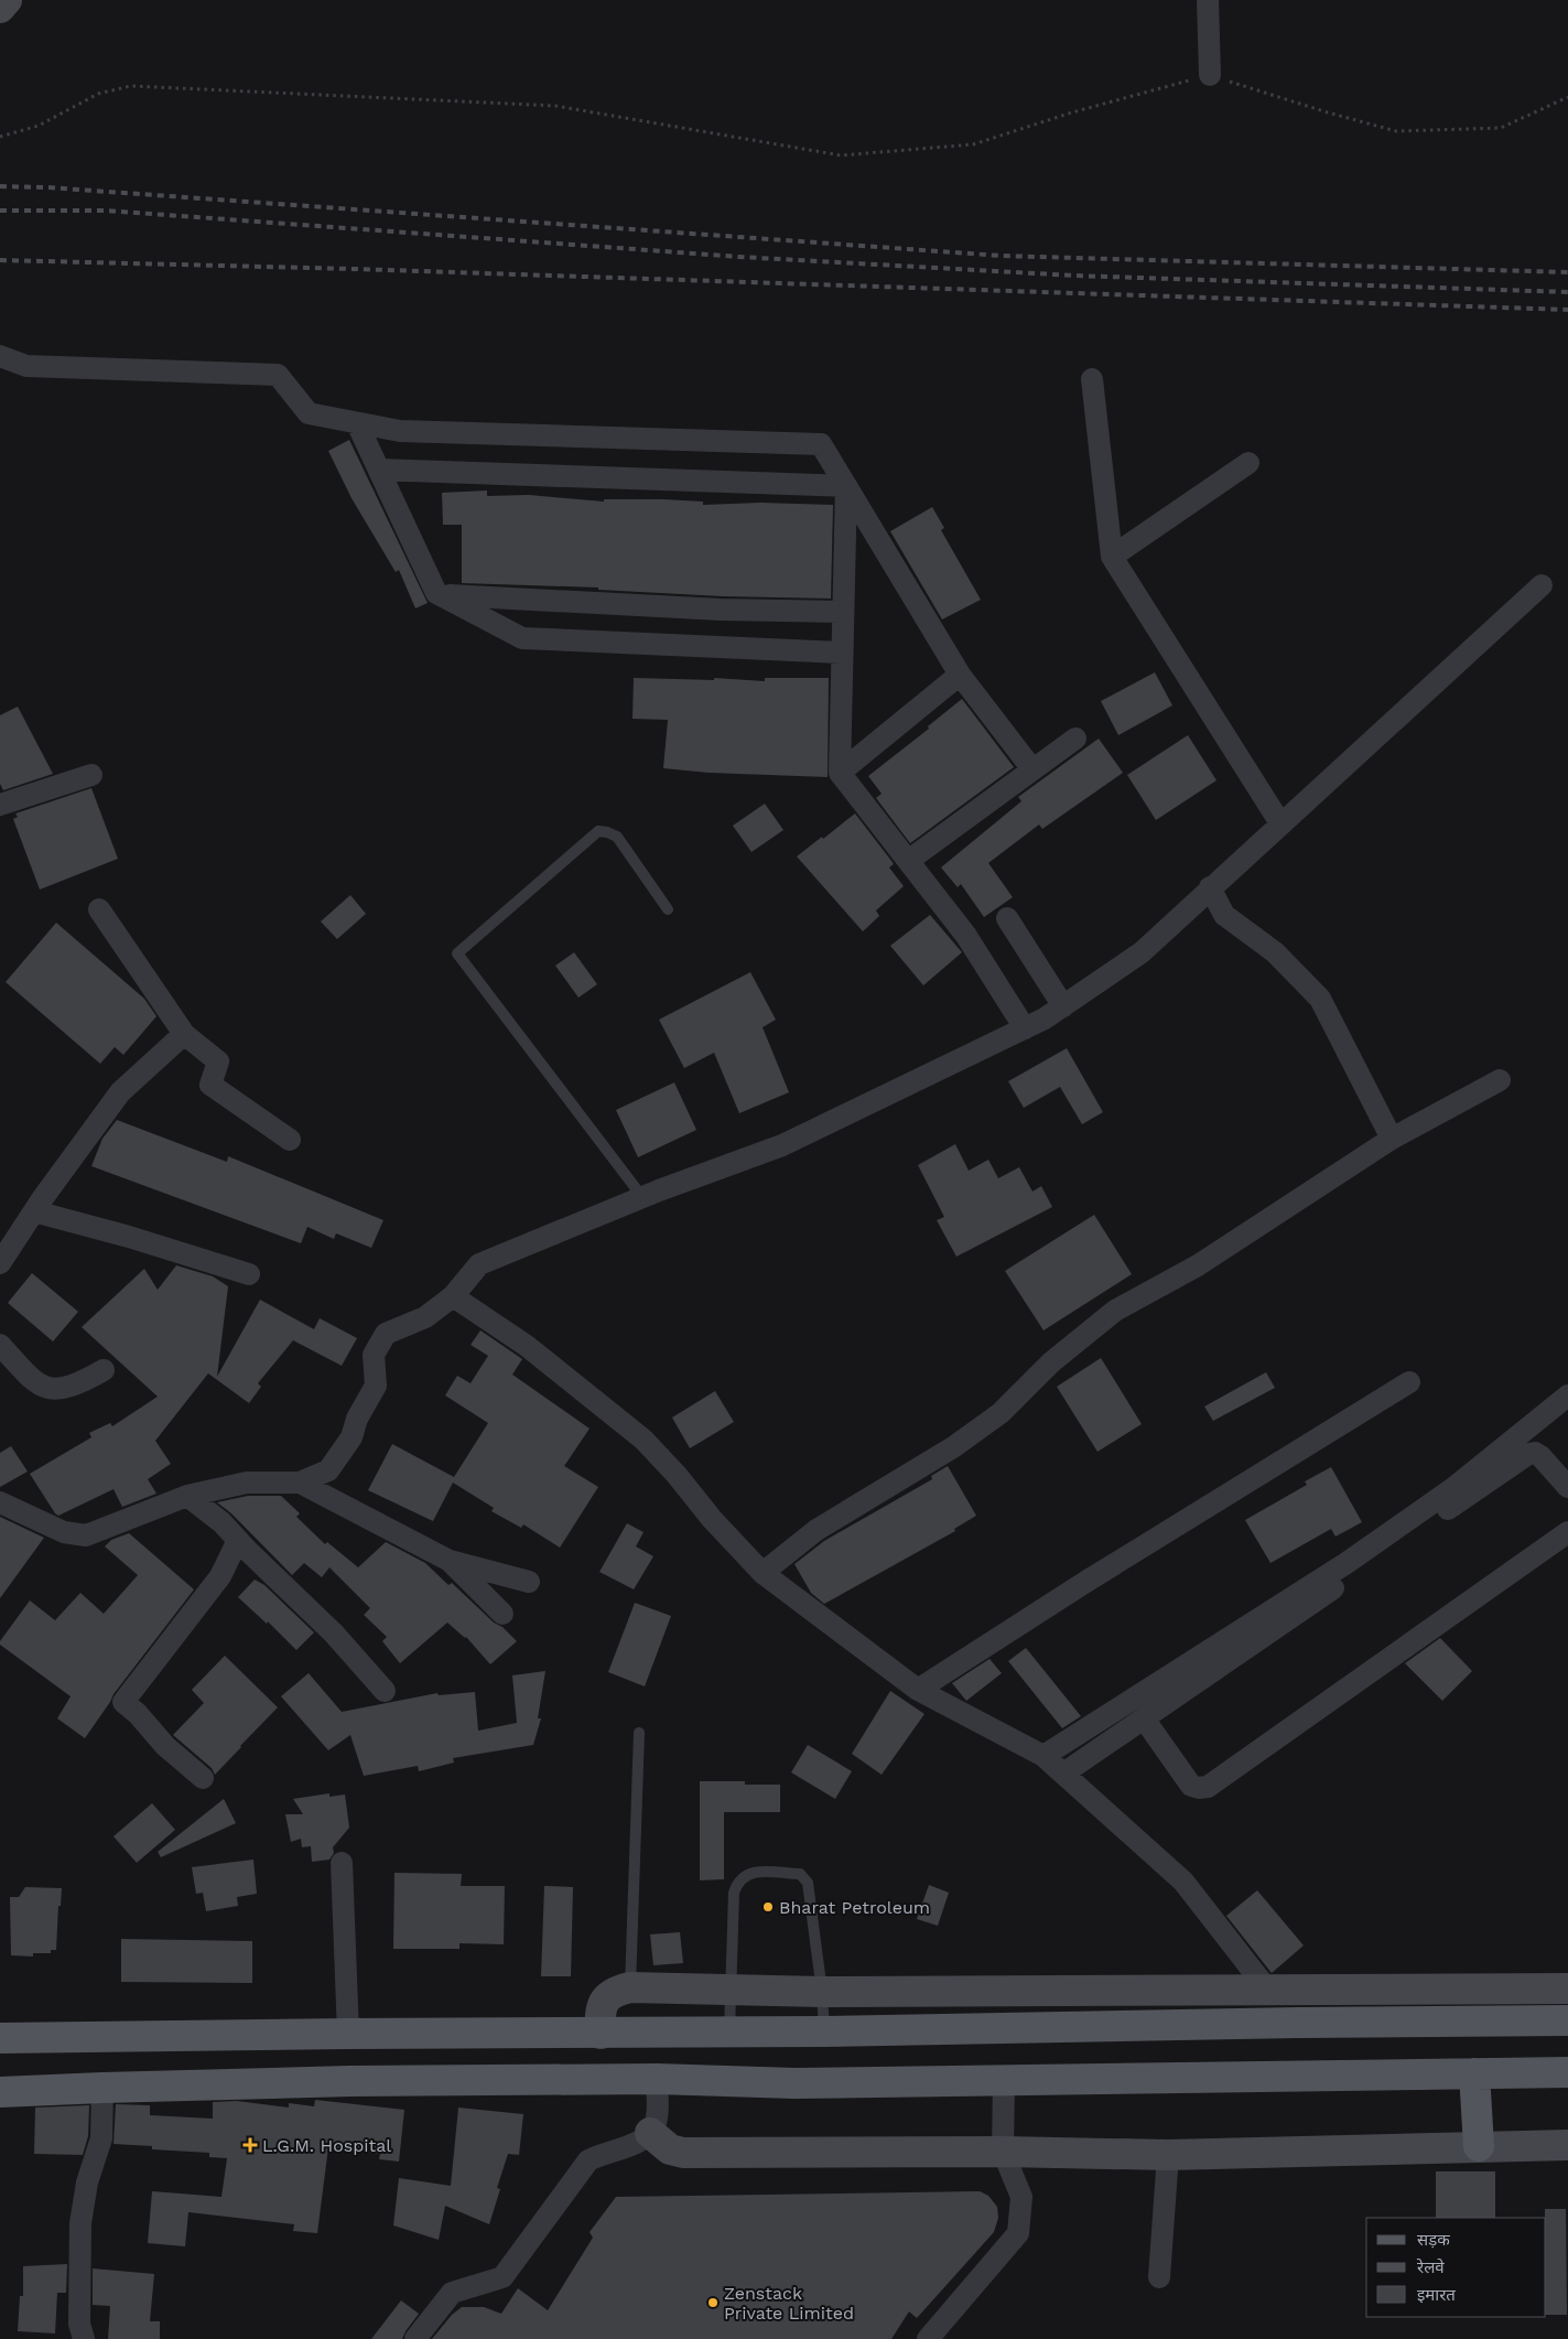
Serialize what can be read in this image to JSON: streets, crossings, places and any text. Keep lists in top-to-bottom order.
{
  "places": {
    "other": ["Bharat Petroleum", "Zenstack Private Limited"],
    "health": ["L.G.M. Hospital"]
  },
  "legend": ["सड़क", "रेलवे", "इमारत"]
}
